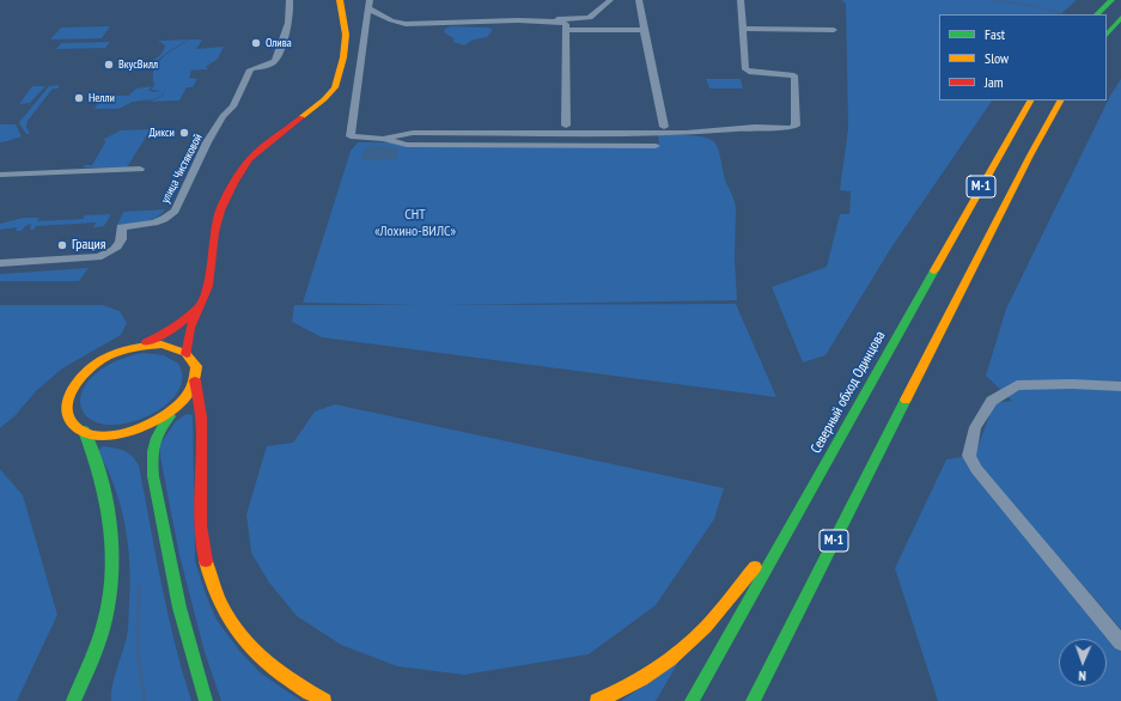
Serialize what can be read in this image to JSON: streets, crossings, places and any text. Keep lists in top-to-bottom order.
{
  "streets": {
    "main road": ["М-1", "Северный обход Одинцова"],
    "street": ["улица Чистяковой"]
  },
  "parks": ["СНТ «Лохино-ВИЛС»"],
  "places": [
    "Олива",
    "ВкусВилл",
    "Нелли",
    "Дикси",
    "Грация"
  ],
  "legend": ["Fast", "Slow", "Jam"],
  "north": "bottom"
}
